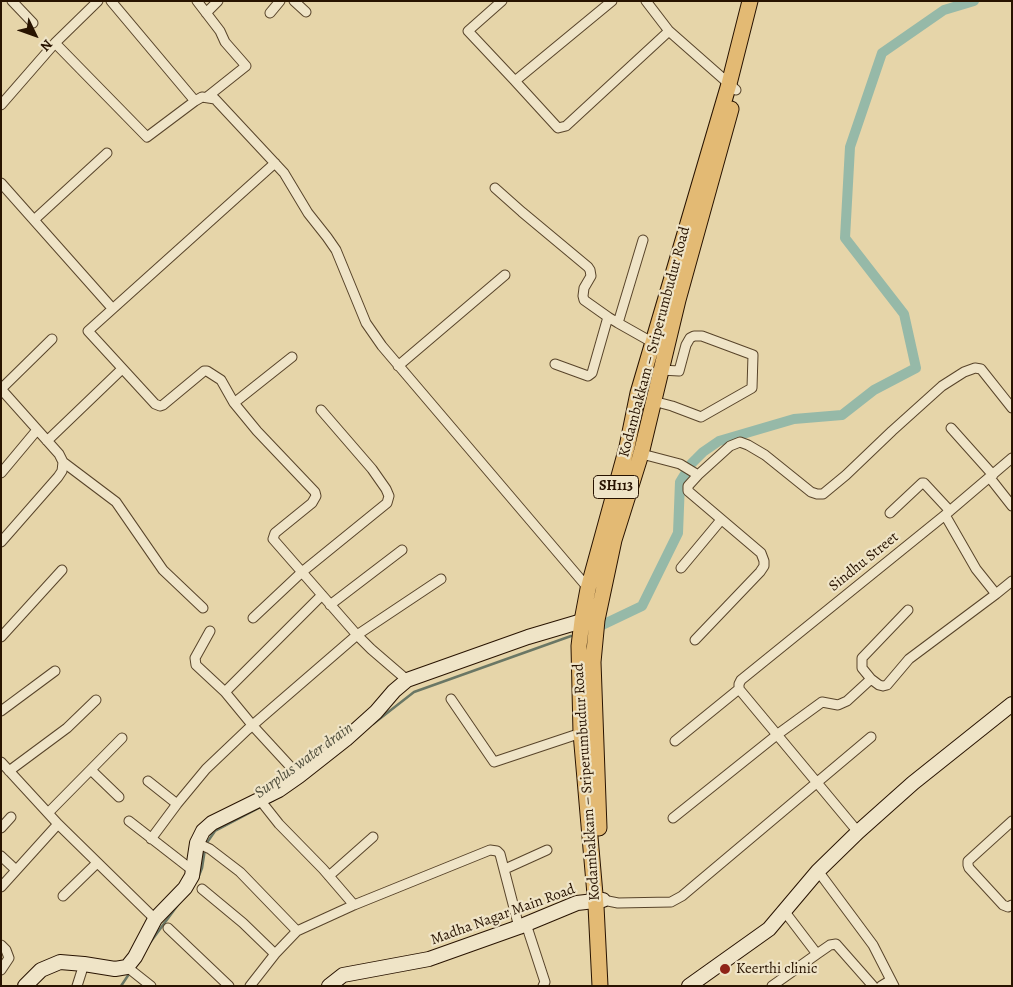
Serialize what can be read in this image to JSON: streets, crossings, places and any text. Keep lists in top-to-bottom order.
{
  "streets": {
    "main road": ["Kodambakkam – Sriperumbudur Road", "SH113"],
    "street": ["Sindhu Street", "Madha Nagar Main Road"]
  },
  "crossings": [
    ["Kodambakkam – Sriperumbudur Road", "Madha Nagar Main Road"]
  ],
  "water": ["Surplus water drain"],
  "places": ["Keerthi clinic"],
  "north": "bottom right"
}
